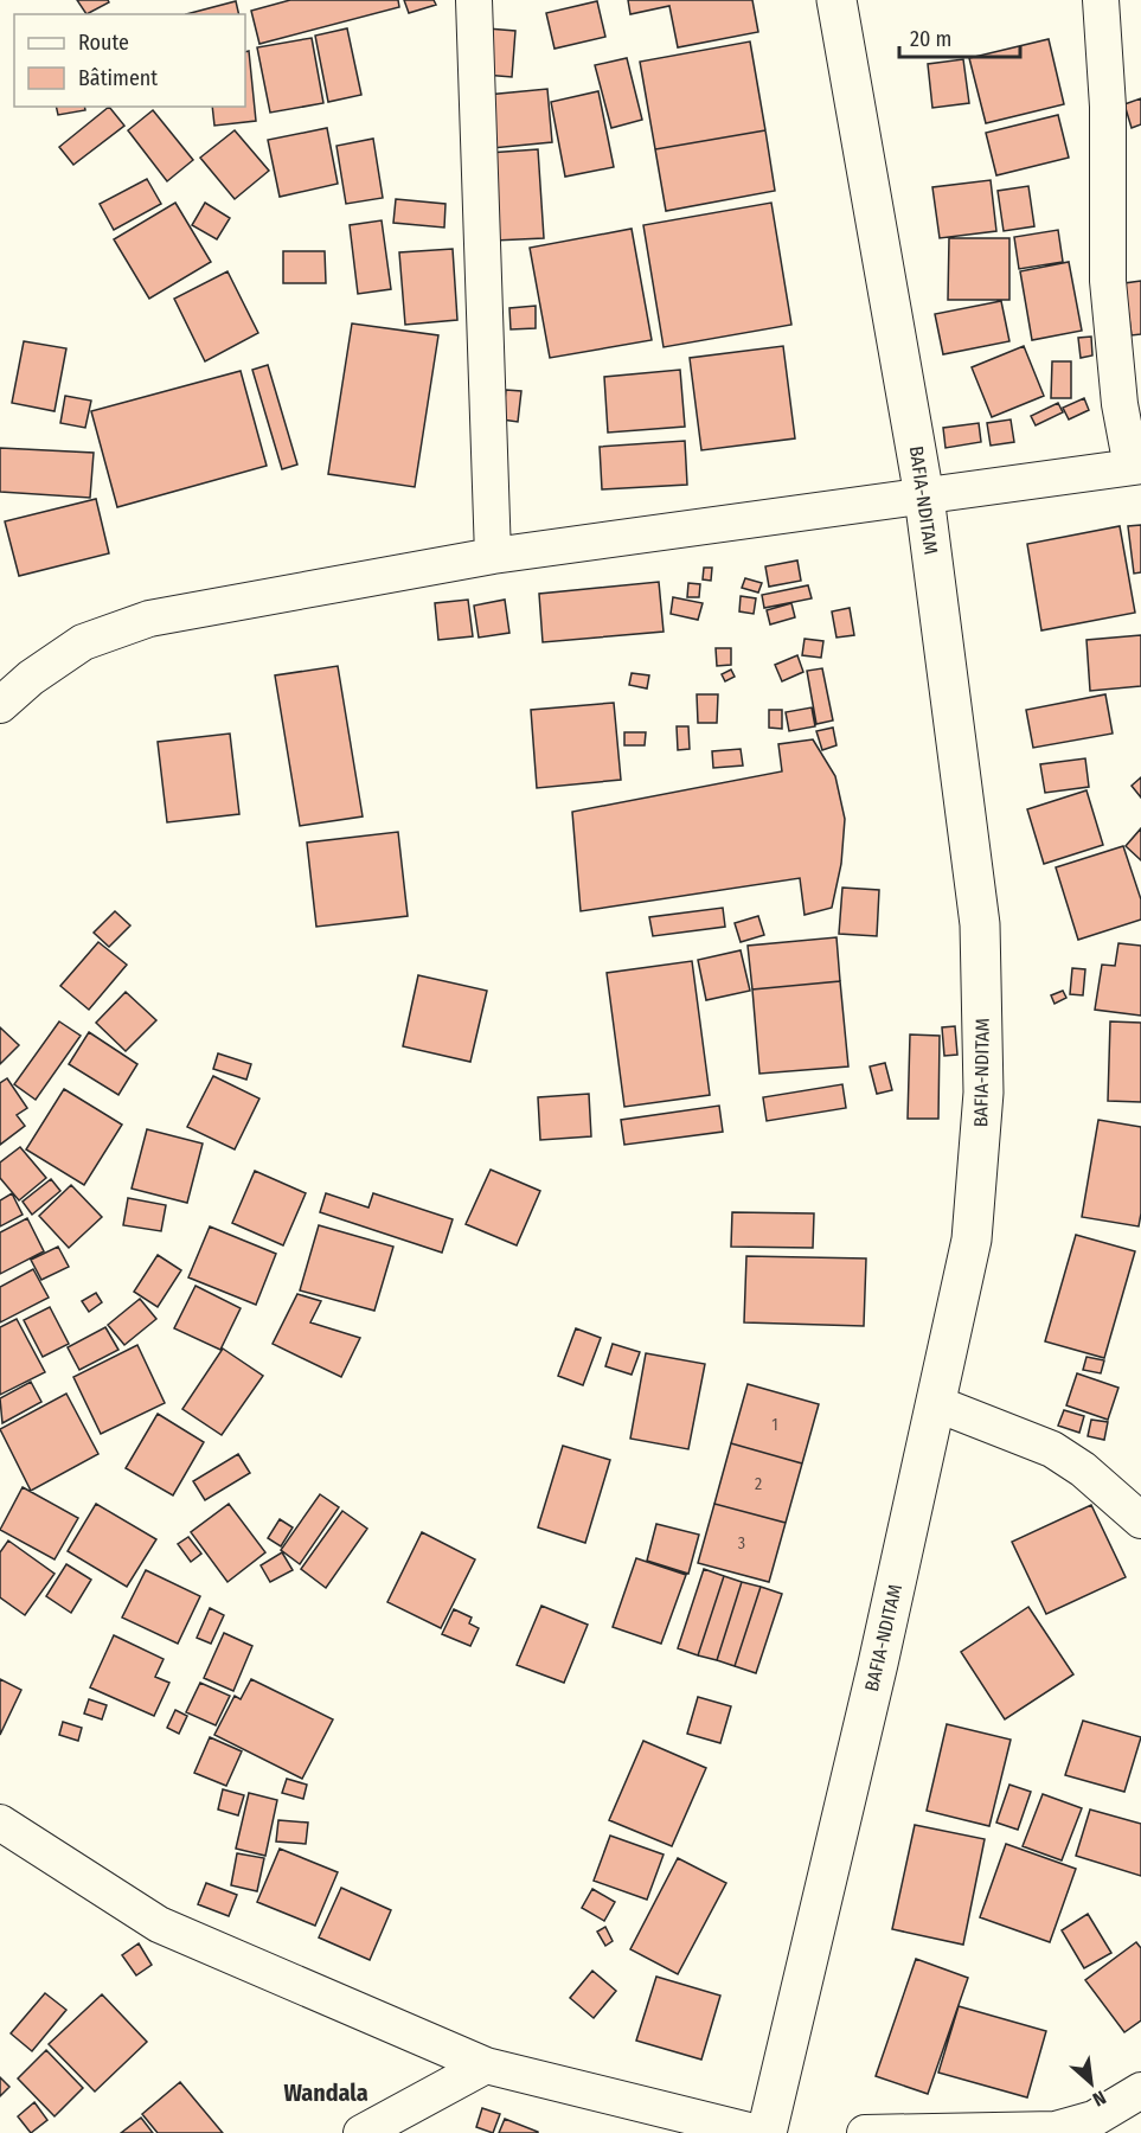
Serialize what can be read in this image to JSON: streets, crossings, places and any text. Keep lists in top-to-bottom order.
{
  "streets": {
    "main road": ["BAFIA-NDITAM"]
  },
  "districts": ["Wandala"],
  "house_numbers": ["1", "2", "3"],
  "legend": ["Route", "Bâtiment"],
  "scale_bar": "20 m",
  "north": "bottom right"
}
